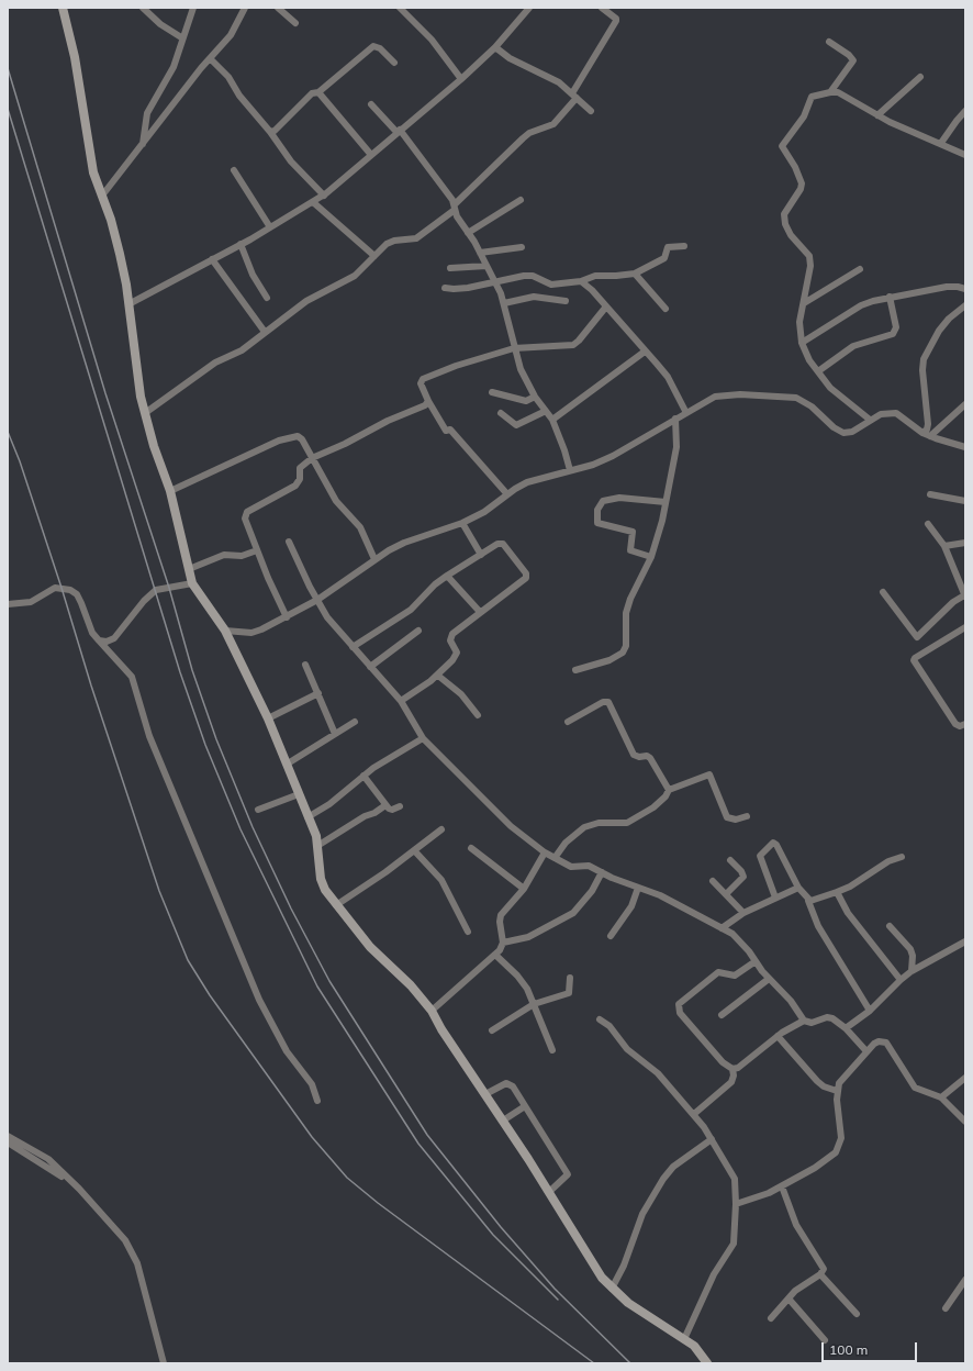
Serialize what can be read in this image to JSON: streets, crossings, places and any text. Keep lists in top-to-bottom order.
{
  "scale_bar": "100 m"
}
